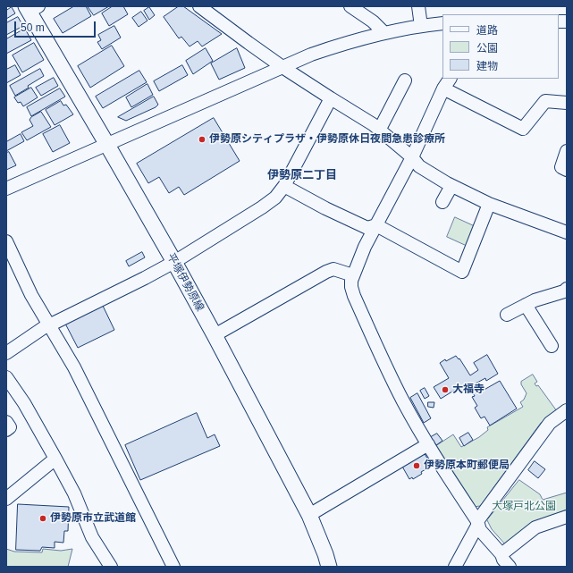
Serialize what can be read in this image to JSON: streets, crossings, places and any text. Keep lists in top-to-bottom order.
{
  "streets": {
    "main road": ["平塚伊勢原線"]
  },
  "districts": ["伊勢原二丁目"],
  "parks": ["大塚戸北公園"],
  "places": [
    "伊勢原シティプラザ・伊勢原休日夜間急患診療所",
    "大福寺",
    "伊勢原本町郵便局",
    "伊勢原市立武道館"
  ],
  "legend": ["道路", "公園", "建物"],
  "scale_bar": "50 m"
}
